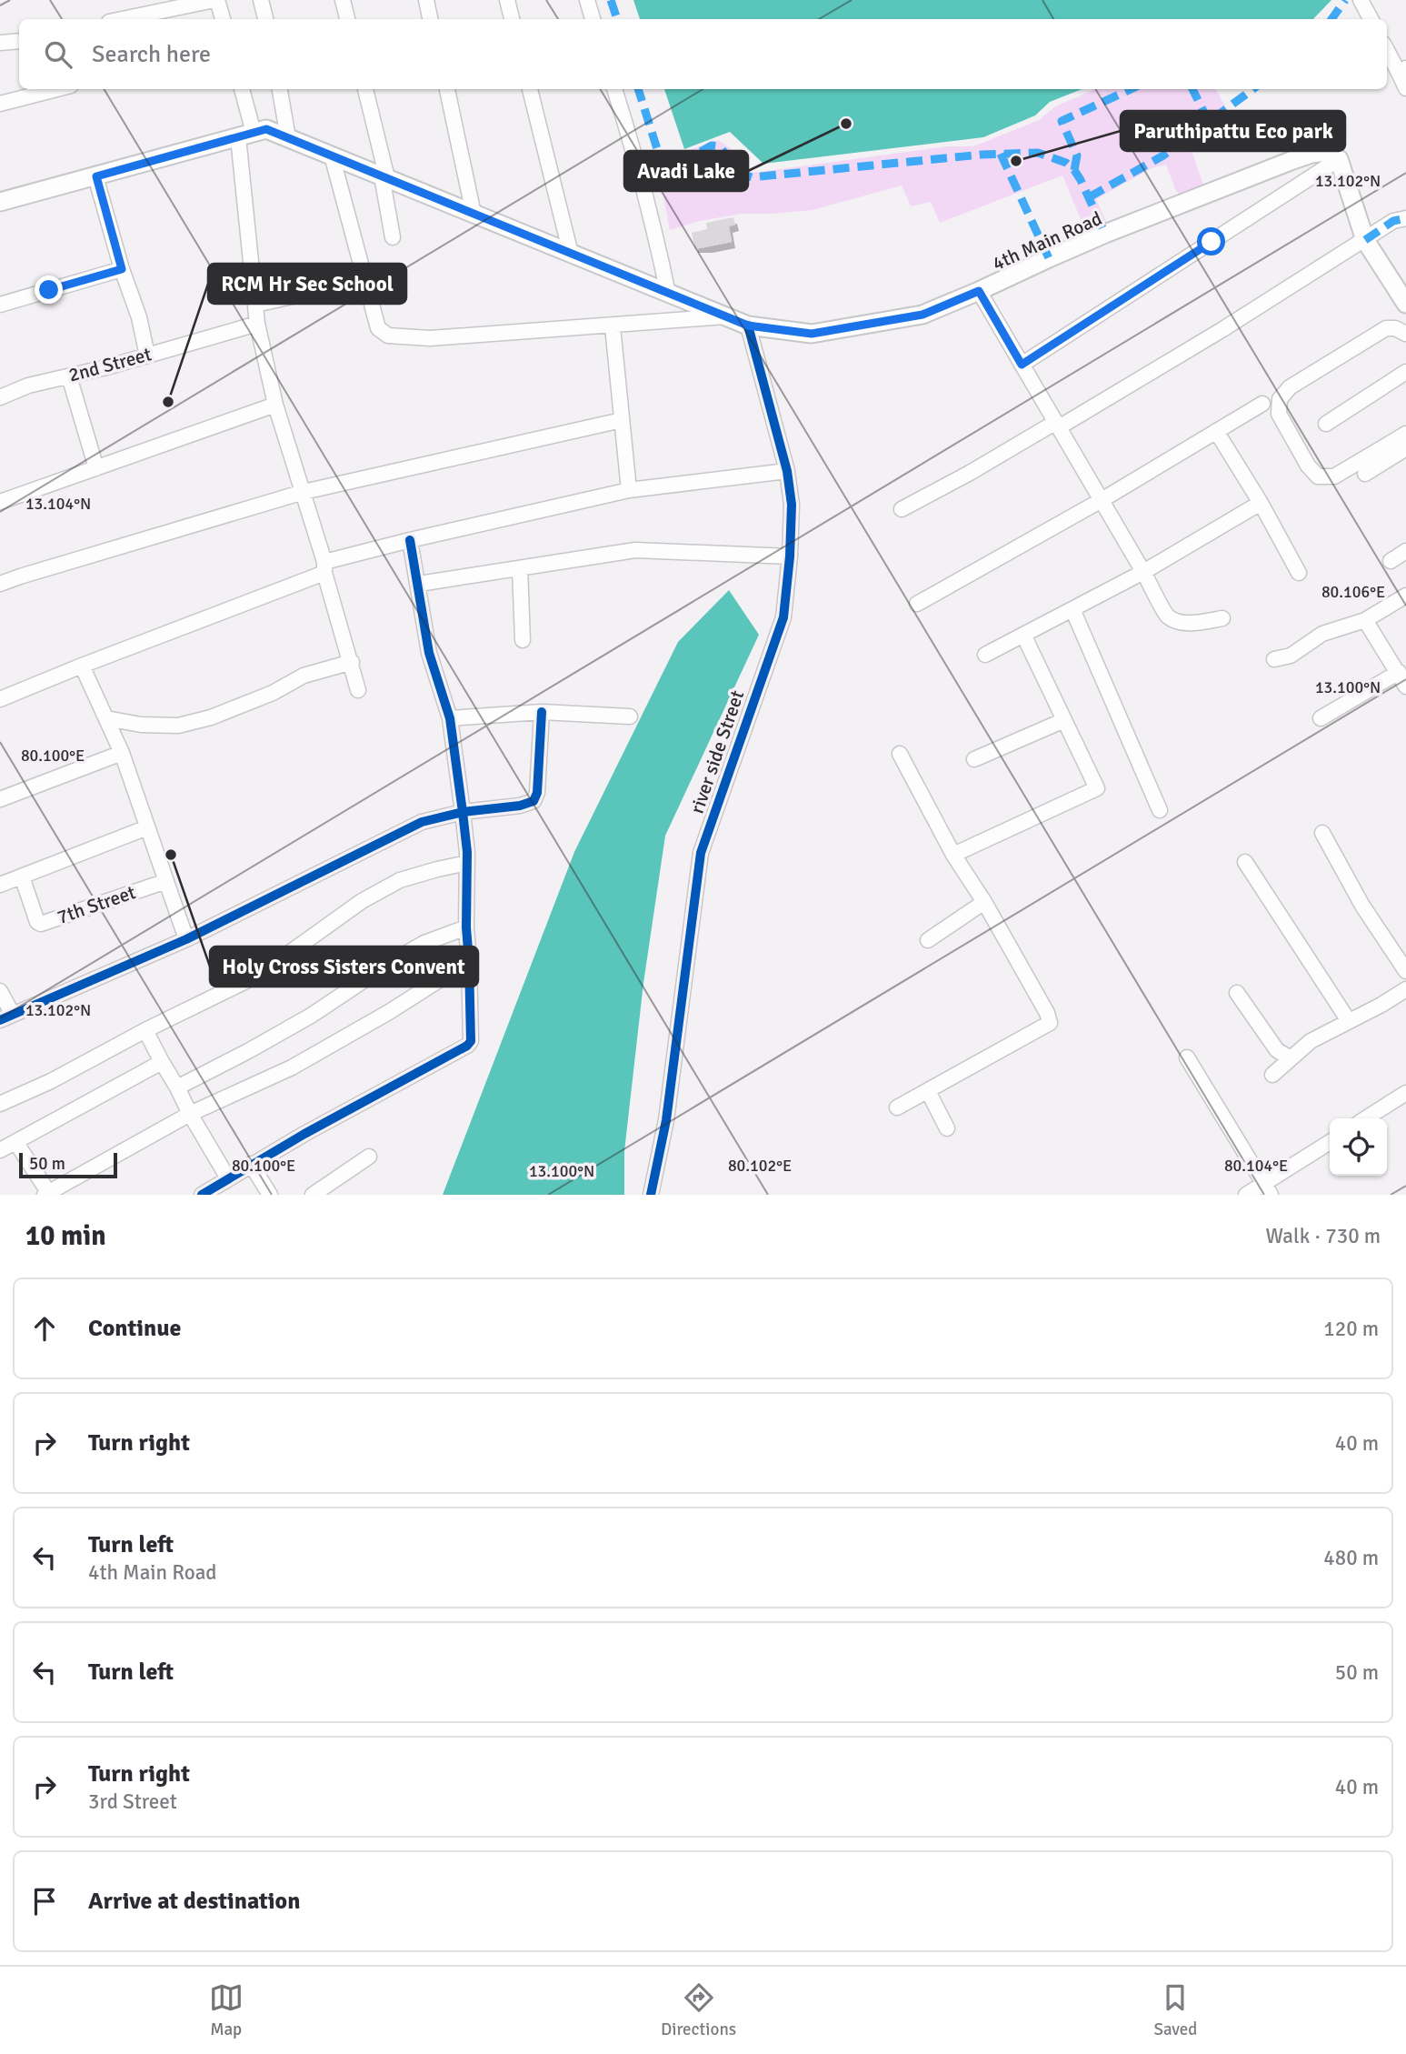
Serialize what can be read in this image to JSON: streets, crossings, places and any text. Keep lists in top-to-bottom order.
{
  "streets": {
    "main road": ["4th Main Road"],
    "street": ["2nd Street", "river side Street", "7th Street"]
  },
  "crossings": [
    ["4th Main Road", "river side Street"]
  ],
  "places": [
    "Avadi Lake",
    "Paruthipattu Eco park",
    "RCM Hr Sec School",
    "Holy Cross Sisters Convent"
  ],
  "scale_bar": "50 m",
  "page": {
    "search": "Search here",
    "scale": "50 m",
    "heading": ["10 min", "Walk · 730 m"],
    "list": [
      ["Continue", "120 m"],
      ["Turn right", "40 m"],
      ["Turn left", "4th Main Road", "480 m"],
      ["Turn left", "50 m"],
      ["Turn right", "3rd Street", "40 m"],
      "Arrive at destination"
    ],
    "nav": ["Map", "Directions", "Saved"]
  },
  "coordinates": [
    "13.102°N",
    "13.104°N",
    "80.106°E",
    "13.100°N",
    "80.100°E",
    "80.102°E",
    "80.104°E"
  ]
}
